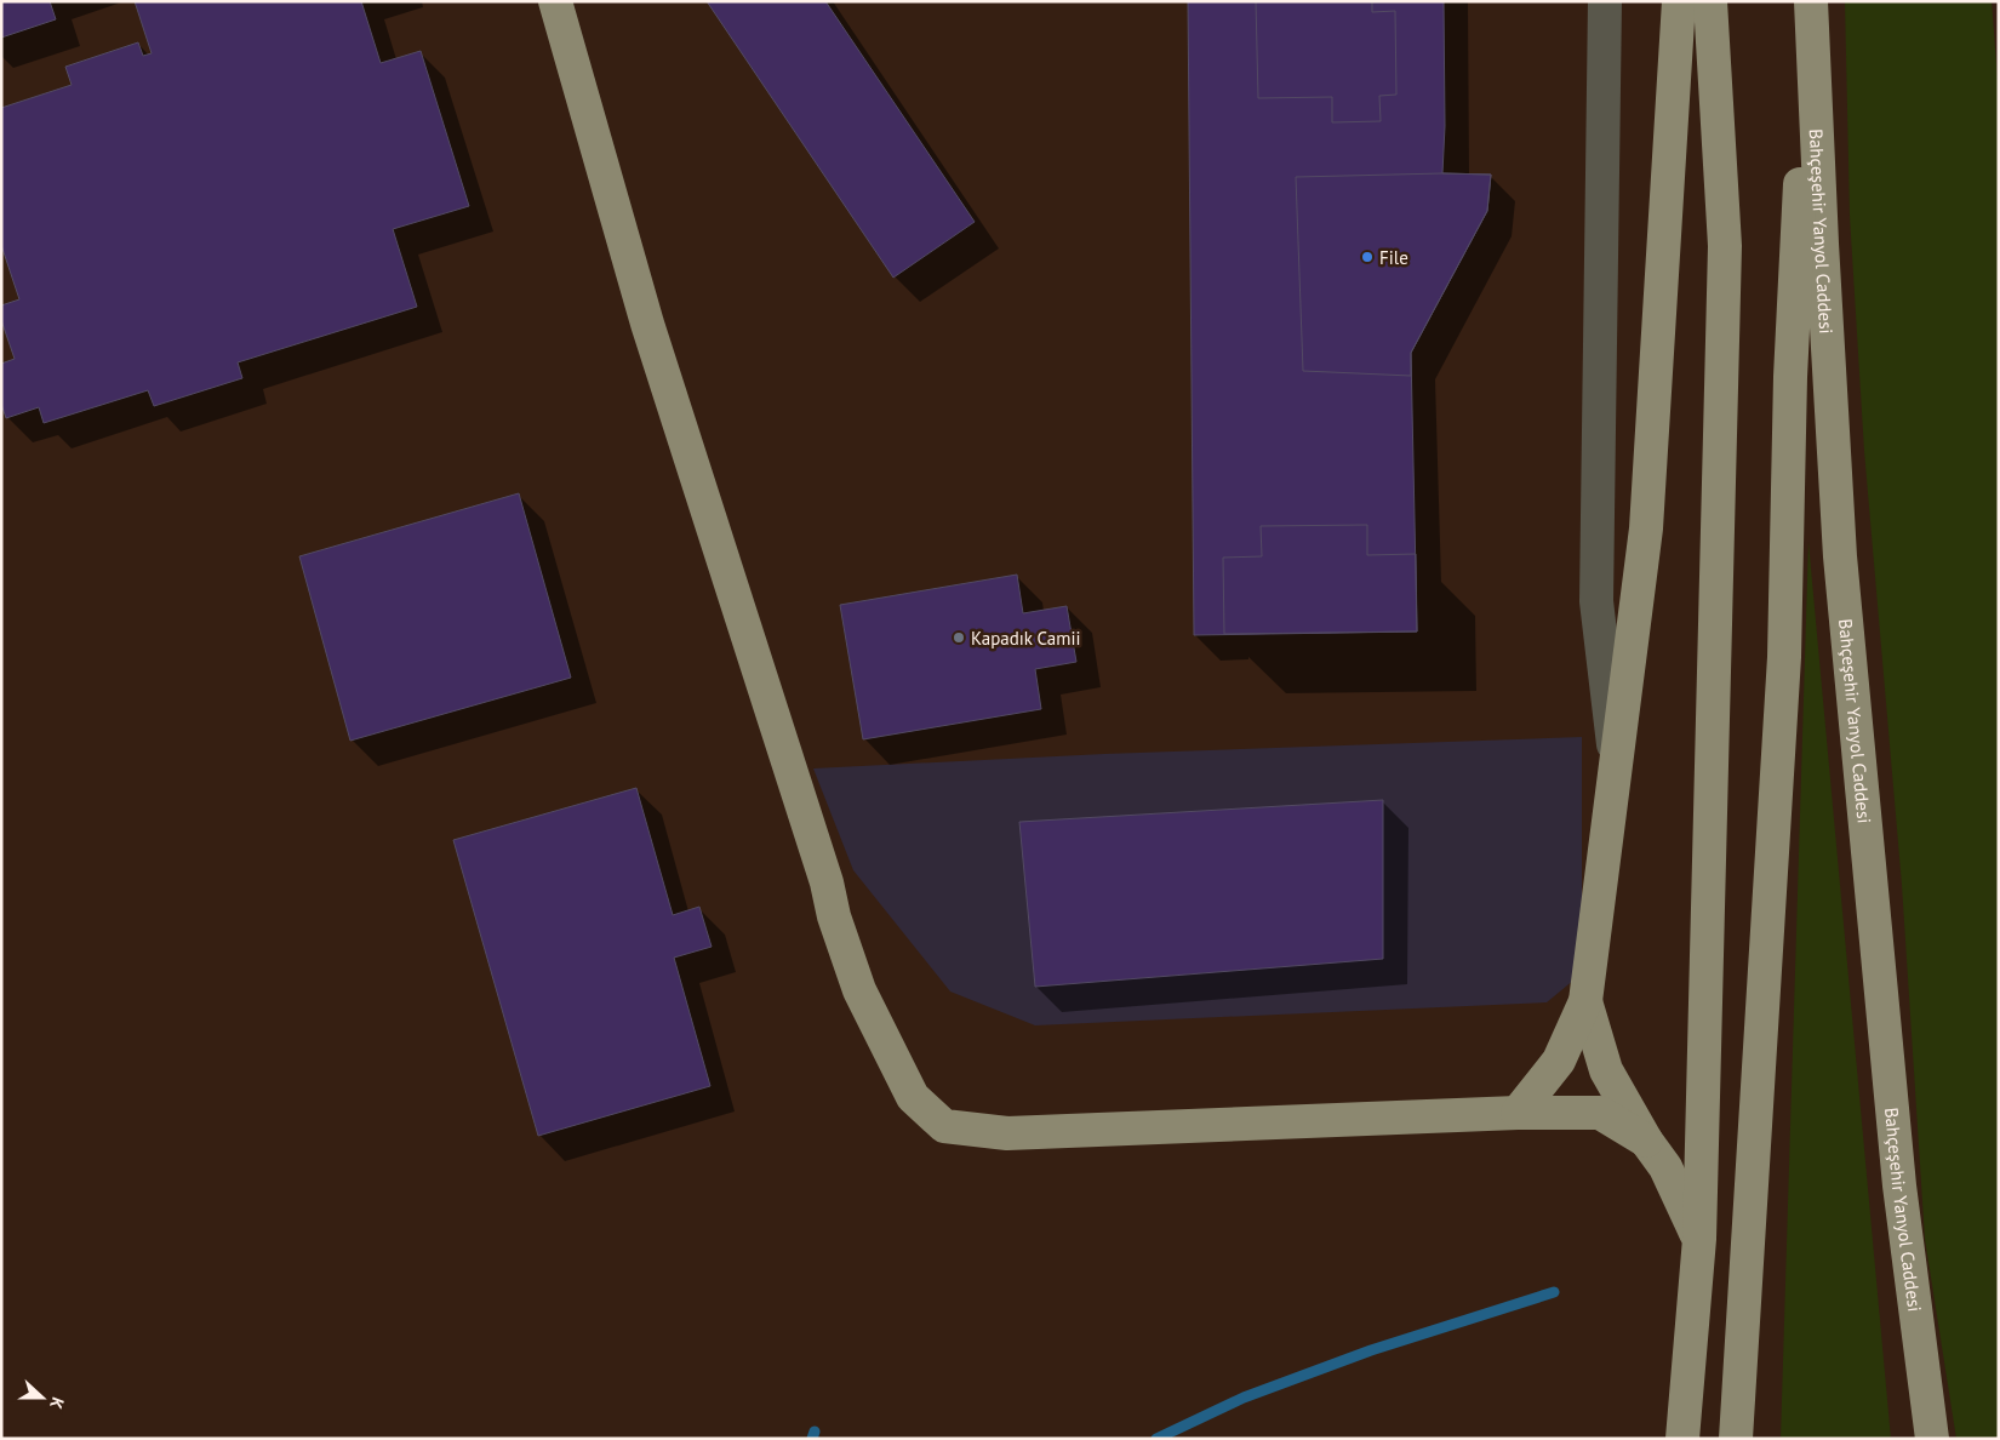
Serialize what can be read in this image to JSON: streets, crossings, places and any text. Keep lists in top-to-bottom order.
{
  "streets": {
    "main road": ["Bahçeşehir Yanyol Caddesi"]
  },
  "places": ["File", "Kapadık Camii"],
  "north": "right"
}
